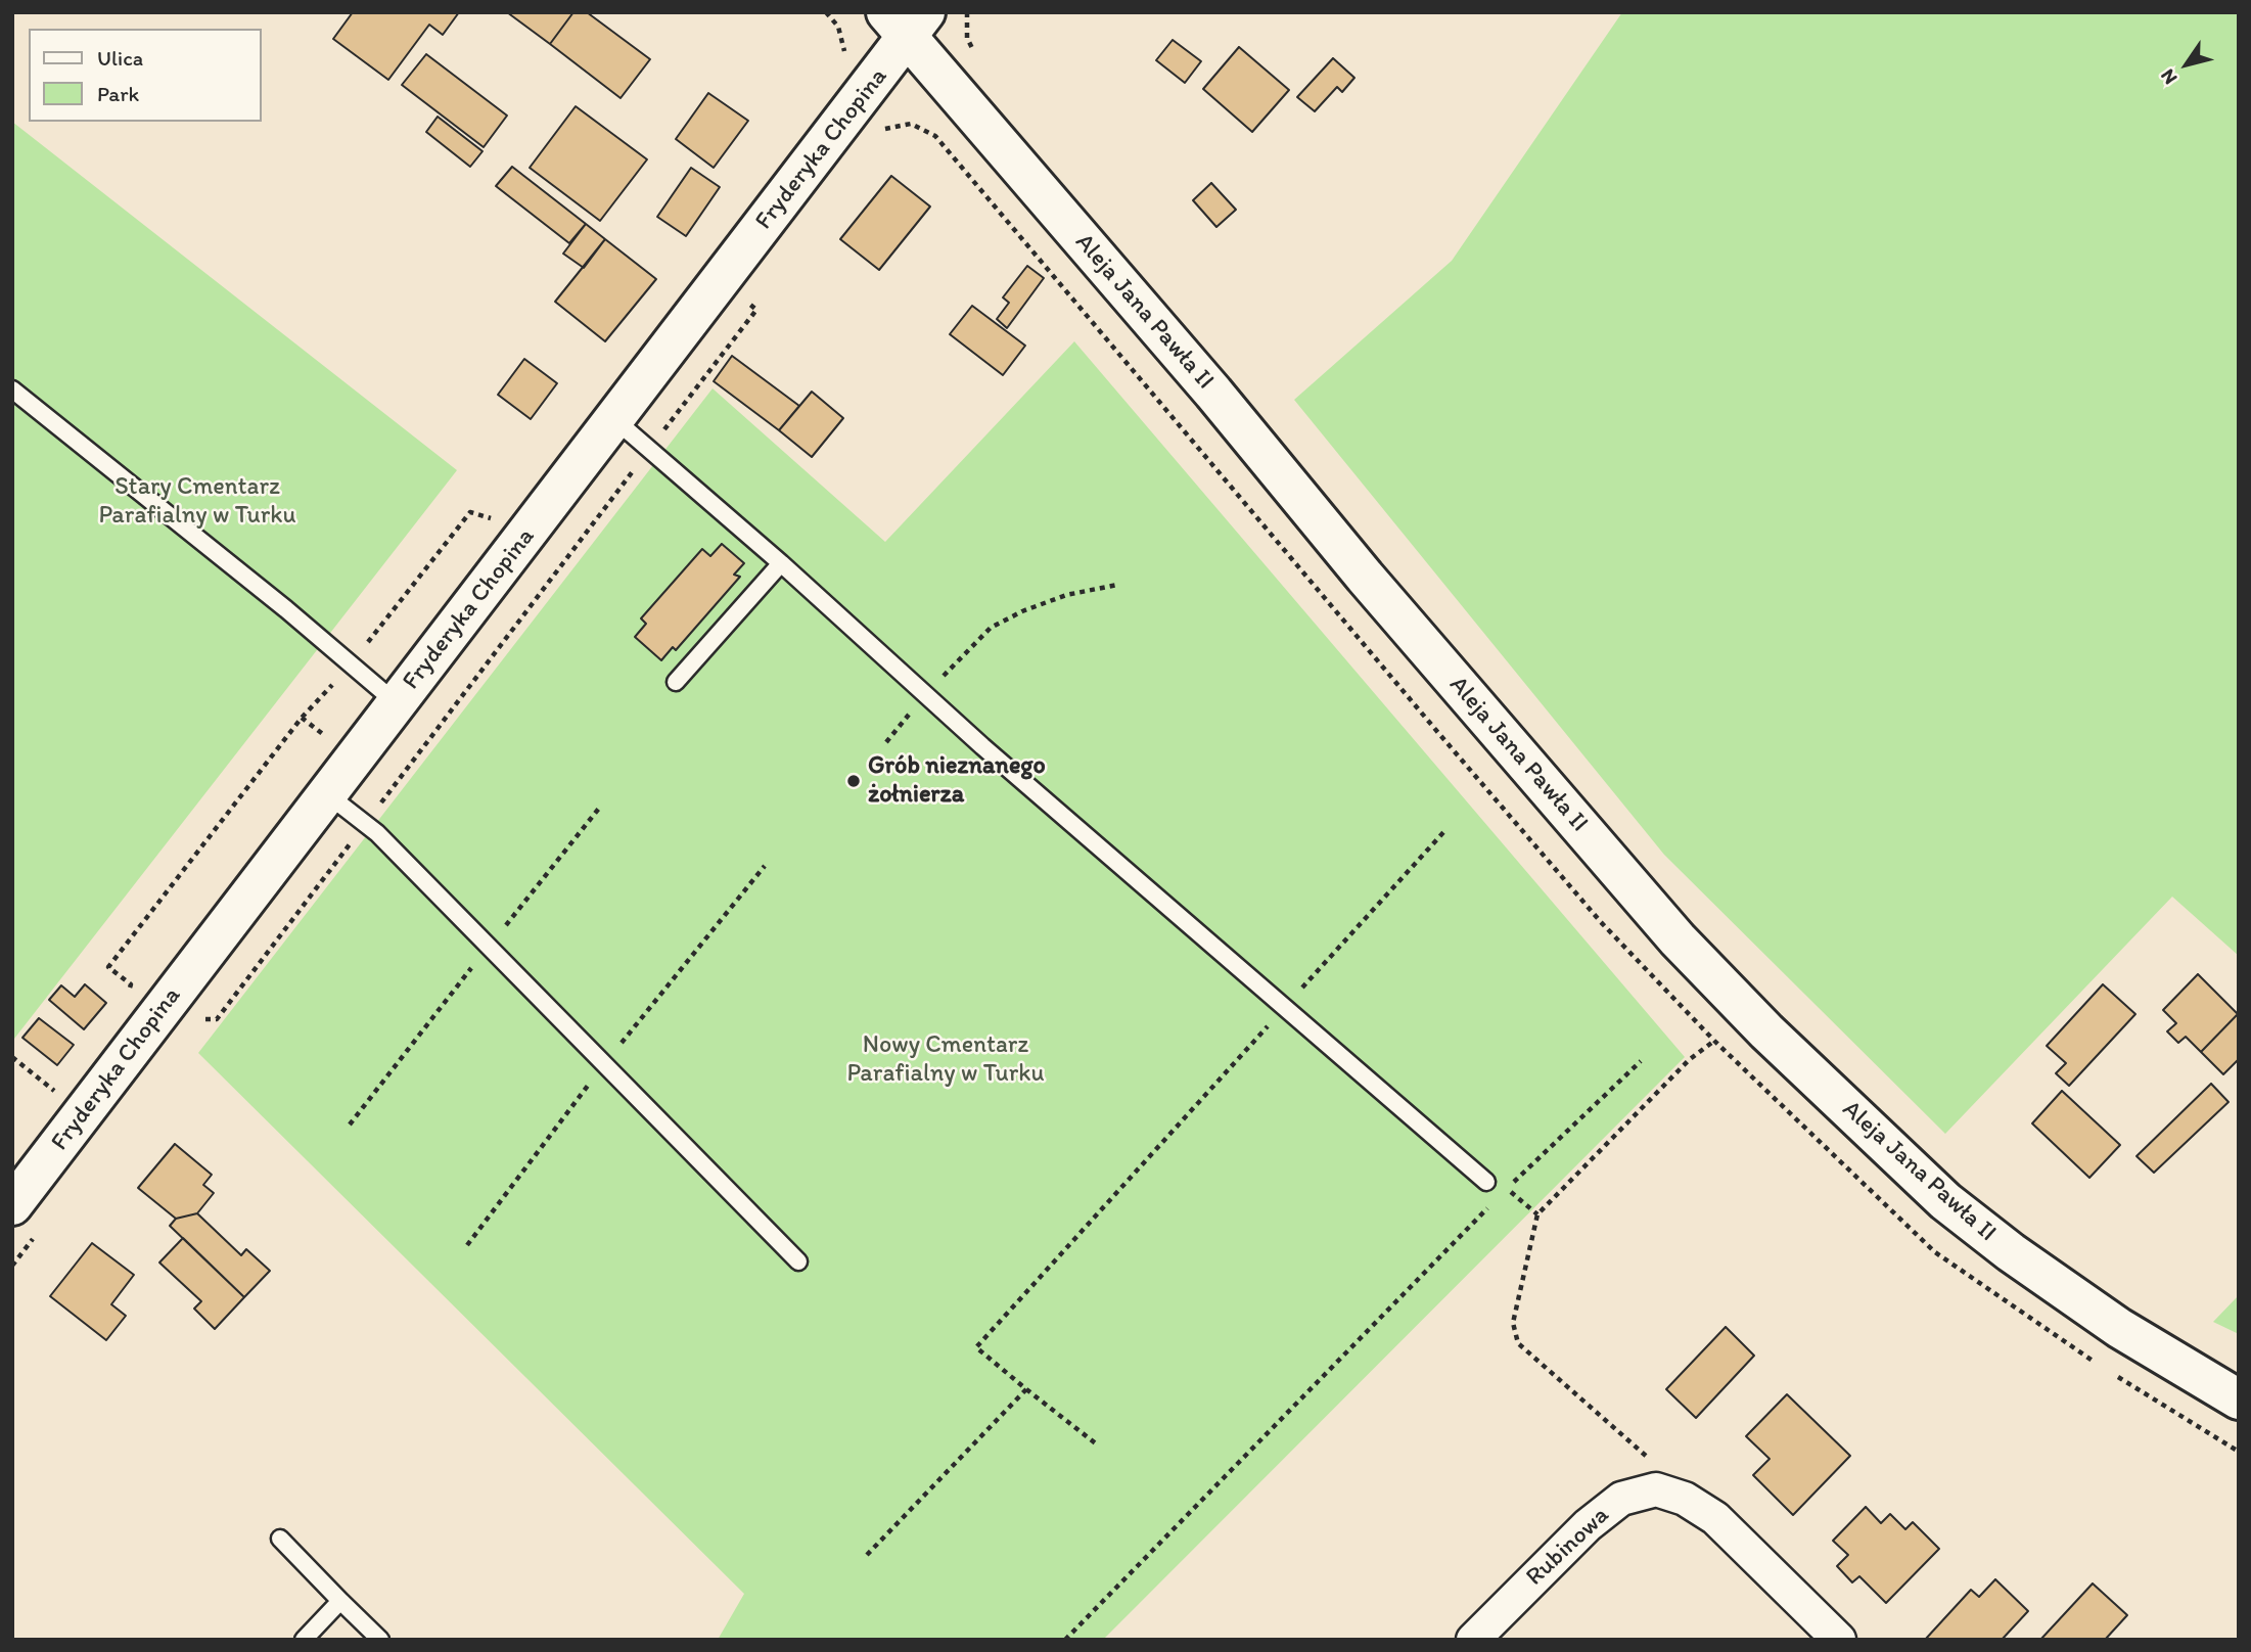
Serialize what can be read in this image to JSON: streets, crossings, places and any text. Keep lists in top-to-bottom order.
{
  "streets": {
    "main road": ["Fryderyka Chopina", "Aleja Jana Pawła II"],
    "street": ["Rubinowa"]
  },
  "crossings": [
    ["Fryderyka Chopina", "Aleja Jana Pawła II"]
  ],
  "parks": ["Stary Cmentarz Parafialny w Turku", "Nowy Cmentarz Parafialny w Turku"],
  "places": ["Grób nieznanego żołnierza"],
  "legend": ["Ulica", "Park"],
  "north": "bottom left"
}
